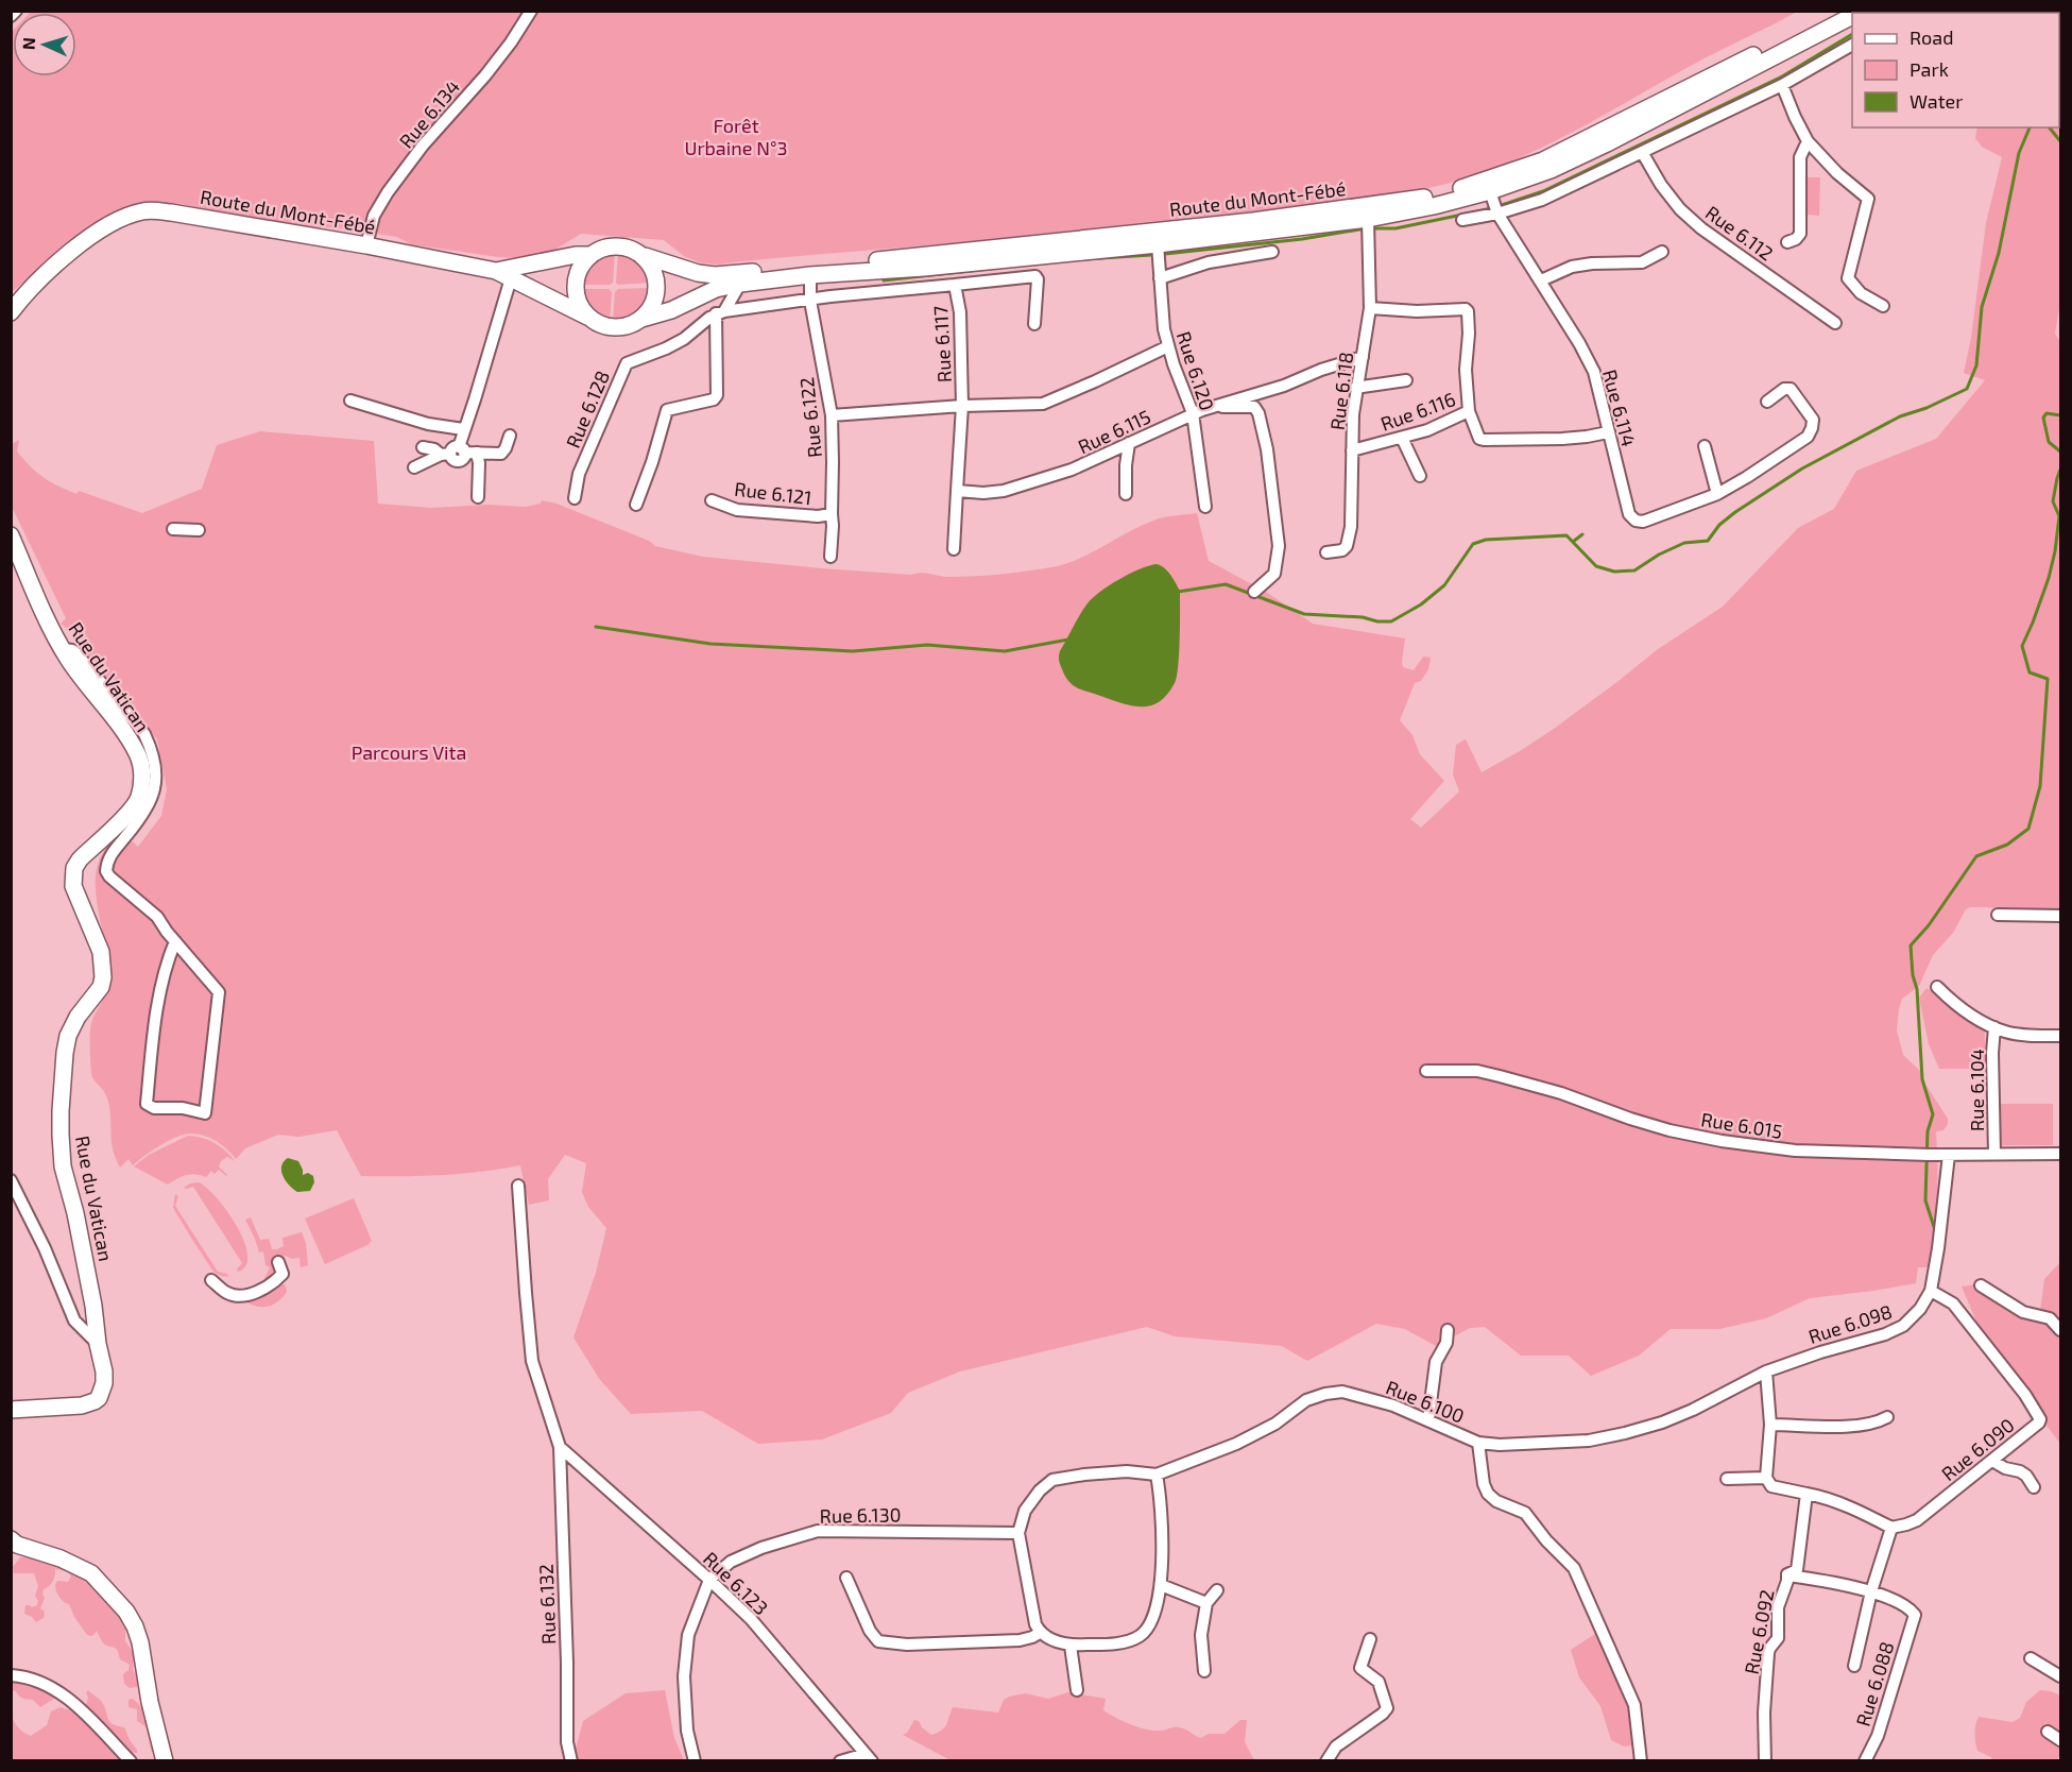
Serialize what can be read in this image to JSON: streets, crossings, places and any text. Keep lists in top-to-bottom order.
{
  "streets": {
    "street": [
      "Rue 6.134",
      "Route du Mont-Fébé",
      "Rue 6.112",
      "Rue 6.117",
      "Rue 6.120",
      "Rue 6.118",
      "Rue 6.114",
      "Rue 6.128",
      "Rue 6.116",
      "Rue 6.122",
      "Rue 6.115",
      "Rue 6.121",
      "Rue du Vatican",
      "Rue 6.104",
      "Rue 6.015",
      "Rue 6.098",
      "Rue 6.100",
      "Rue 6.090",
      "Rue 6.130",
      "Rue 6.123",
      "Rue 6.132",
      "Rue 6.092",
      "Rue 6.088"
    ]
  },
  "crossings": [
    ["Rue 6.134", "Route du Mont-Fébé"],
    ["Route du Mont-Fébé", "Rue 6.120"],
    ["Route du Mont-Fébé", "Rue 6.118"],
    ["Route du Mont-Fébé", "Rue 6.114"],
    ["Route du Mont-Fébé", "Rue 6.128"],
    ["Route du Mont-Fébé", "Rue 6.122"],
    ["Rue 6.117", "Rue 6.120"],
    ["Rue 6.117", "Rue 6.128"],
    ["Rue 6.117", "Rue 6.122"],
    ["Rue 6.120", "Rue 6.115"],
    ["Rue 6.118", "Rue 6.116"],
    ["Rue 6.118", "Rue 6.115"],
    ["Rue 6.122", "Rue 6.121"],
    ["Rue 6.104", "Rue 6.015"],
    ["Rue 6.098", "Rue 6.100"],
    ["Rue 6.098", "Rue 6.090"],
    ["Rue 6.100", "Rue 6.130"],
    ["Rue 6.130", "Rue 6.123"],
    ["Rue 6.123", "Rue 6.132"]
  ],
  "parks": ["Forêt Urbaine N°3", "Parcours Vita"],
  "legend": ["Road", "Park", "Water"],
  "north": "left"
}
